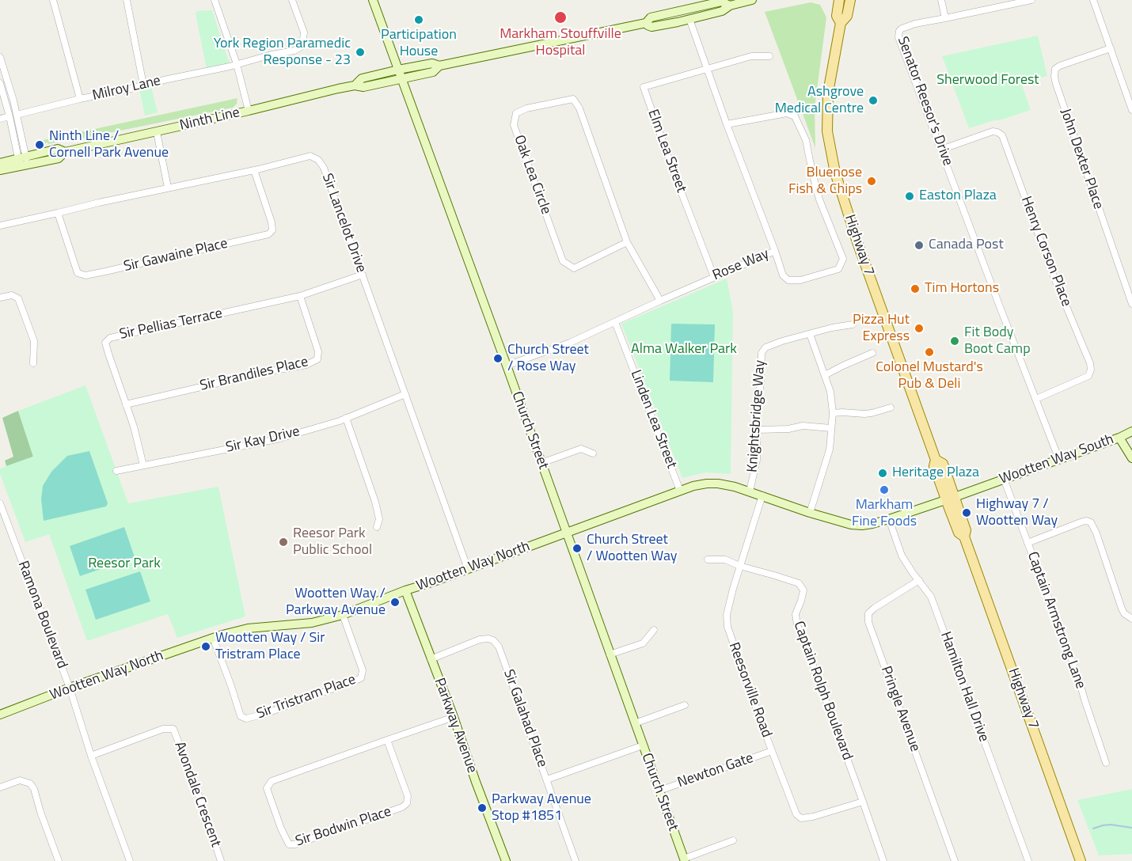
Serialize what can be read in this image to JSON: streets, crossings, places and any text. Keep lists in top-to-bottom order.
{
  "streets": {
    "main road": ["Highway 7"],
    "street": [
      "Milroy Lane",
      "Senator Reesor's Drive",
      "Ninth Line",
      "Elm Lea Street",
      "John Dexter Place",
      "Oak Lea Circle",
      "Sir Lancelot Drive",
      "Henry Corson Place",
      "Sir Gawaine Place",
      "Rose Way",
      "Sir Pellias Terrace",
      "Sir Brandiles Place",
      "Knightsbridge Way",
      "Linden Lea Street",
      "Church Street",
      "Sir Kay Drive",
      "Wootten Way South",
      "Wootten Way North",
      "Ramona Boulevard",
      "Captain Armstrong Lane",
      "Hamilton Hall Drive",
      "Reesorville Road",
      "Captain Rolph Boulevard",
      "Sir Tristram Place",
      "Pringle Avenue",
      "Sir Galahad Place",
      "Parkway Avenue",
      "Newton Gate",
      "Avondale Crescent",
      "Sir Bodwin Place"
    ]
  },
  "crossings": [
    ["Senator Reesor's Drive", "Henry Corson Place"],
    ["Senator Reesor's Drive", "Wootten Way South"],
    ["Ninth Line", "Rose Way"],
    ["Ninth Line", "Church Street"],
    ["Elm Lea Street", "Rose Way"],
    ["Oak Lea Circle", "Rose Way"],
    ["Sir Lancelot Drive", "Sir Gawaine Place"],
    ["Sir Lancelot Drive", "Sir Pellias Terrace"],
    ["Sir Lancelot Drive", "Sir Kay Drive"],
    ["Sir Lancelot Drive", "Wootten Way North"],
    ["Highway 7", "Wootten Way South"],
    ["Highway 7", "Wootten Way North"],
    ["Rose Way", "Linden Lea Street"],
    ["Rose Way", "Church Street"],
    ["Sir Pellias Terrace", "Sir Brandiles Place"],
    ["Sir Pellias Terrace", "Sir Kay Drive"],
    ["Knightsbridge Way", "Wootten Way North"],
    ["Linden Lea Street", "Wootten Way North"],
    ["Church Street", "Wootten Way North"],
    ["Church Street", "Newton Gate"],
    ["Wootten Way South", "Wootten Way North"],
    ["Wootten Way South", "Captain Armstrong Lane"],
    ["Wootten Way North", "Ramona Boulevard"],
    ["Wootten Way North", "Hamilton Hall Drive"],
    ["Wootten Way North", "Reesorville Road"],
    ["Wootten Way North", "Sir Tristram Place"],
    ["Wootten Way North", "Parkway Avenue"],
    ["Ramona Boulevard", "Avondale Crescent"],
    ["Hamilton Hall Drive", "Pringle Avenue"],
    ["Reesorville Road", "Captain Rolph Boulevard"],
    ["Reesorville Road", "Newton Gate"],
    ["Sir Galahad Place", "Parkway Avenue"],
    ["Parkway Avenue", "Sir Bodwin Place"]
  ],
  "parks": ["Sherwood Forest", "Alma Walker Park", "Reesor Park"],
  "places": [
    "Markham Stouffville Hospital",
    "Participation House",
    "York Region Paramedic Response - 23",
    "Ashgrove Medical Centre",
    "Ninth Line / Cornell Park Avenue",
    "Bluenose Fish & Chips",
    "Easton Plaza",
    "Canada Post",
    "Tim Hortons",
    "Pizza Hut Express",
    "Fit Body Boot Camp",
    "Colonel Mustard's Pub & Deli",
    "Church Street / Rose Way",
    "Heritage Plaza",
    "Markham Fine Foods",
    "Highway 7 / Wootten Way",
    "Reesor Park Public School",
    "Church Street / Wootten Way",
    "Wootten Way / Parkway Avenue",
    "Wootten Way / Sir Tristram Place",
    "Parkway Avenue Stop #1851"
  ]
}
